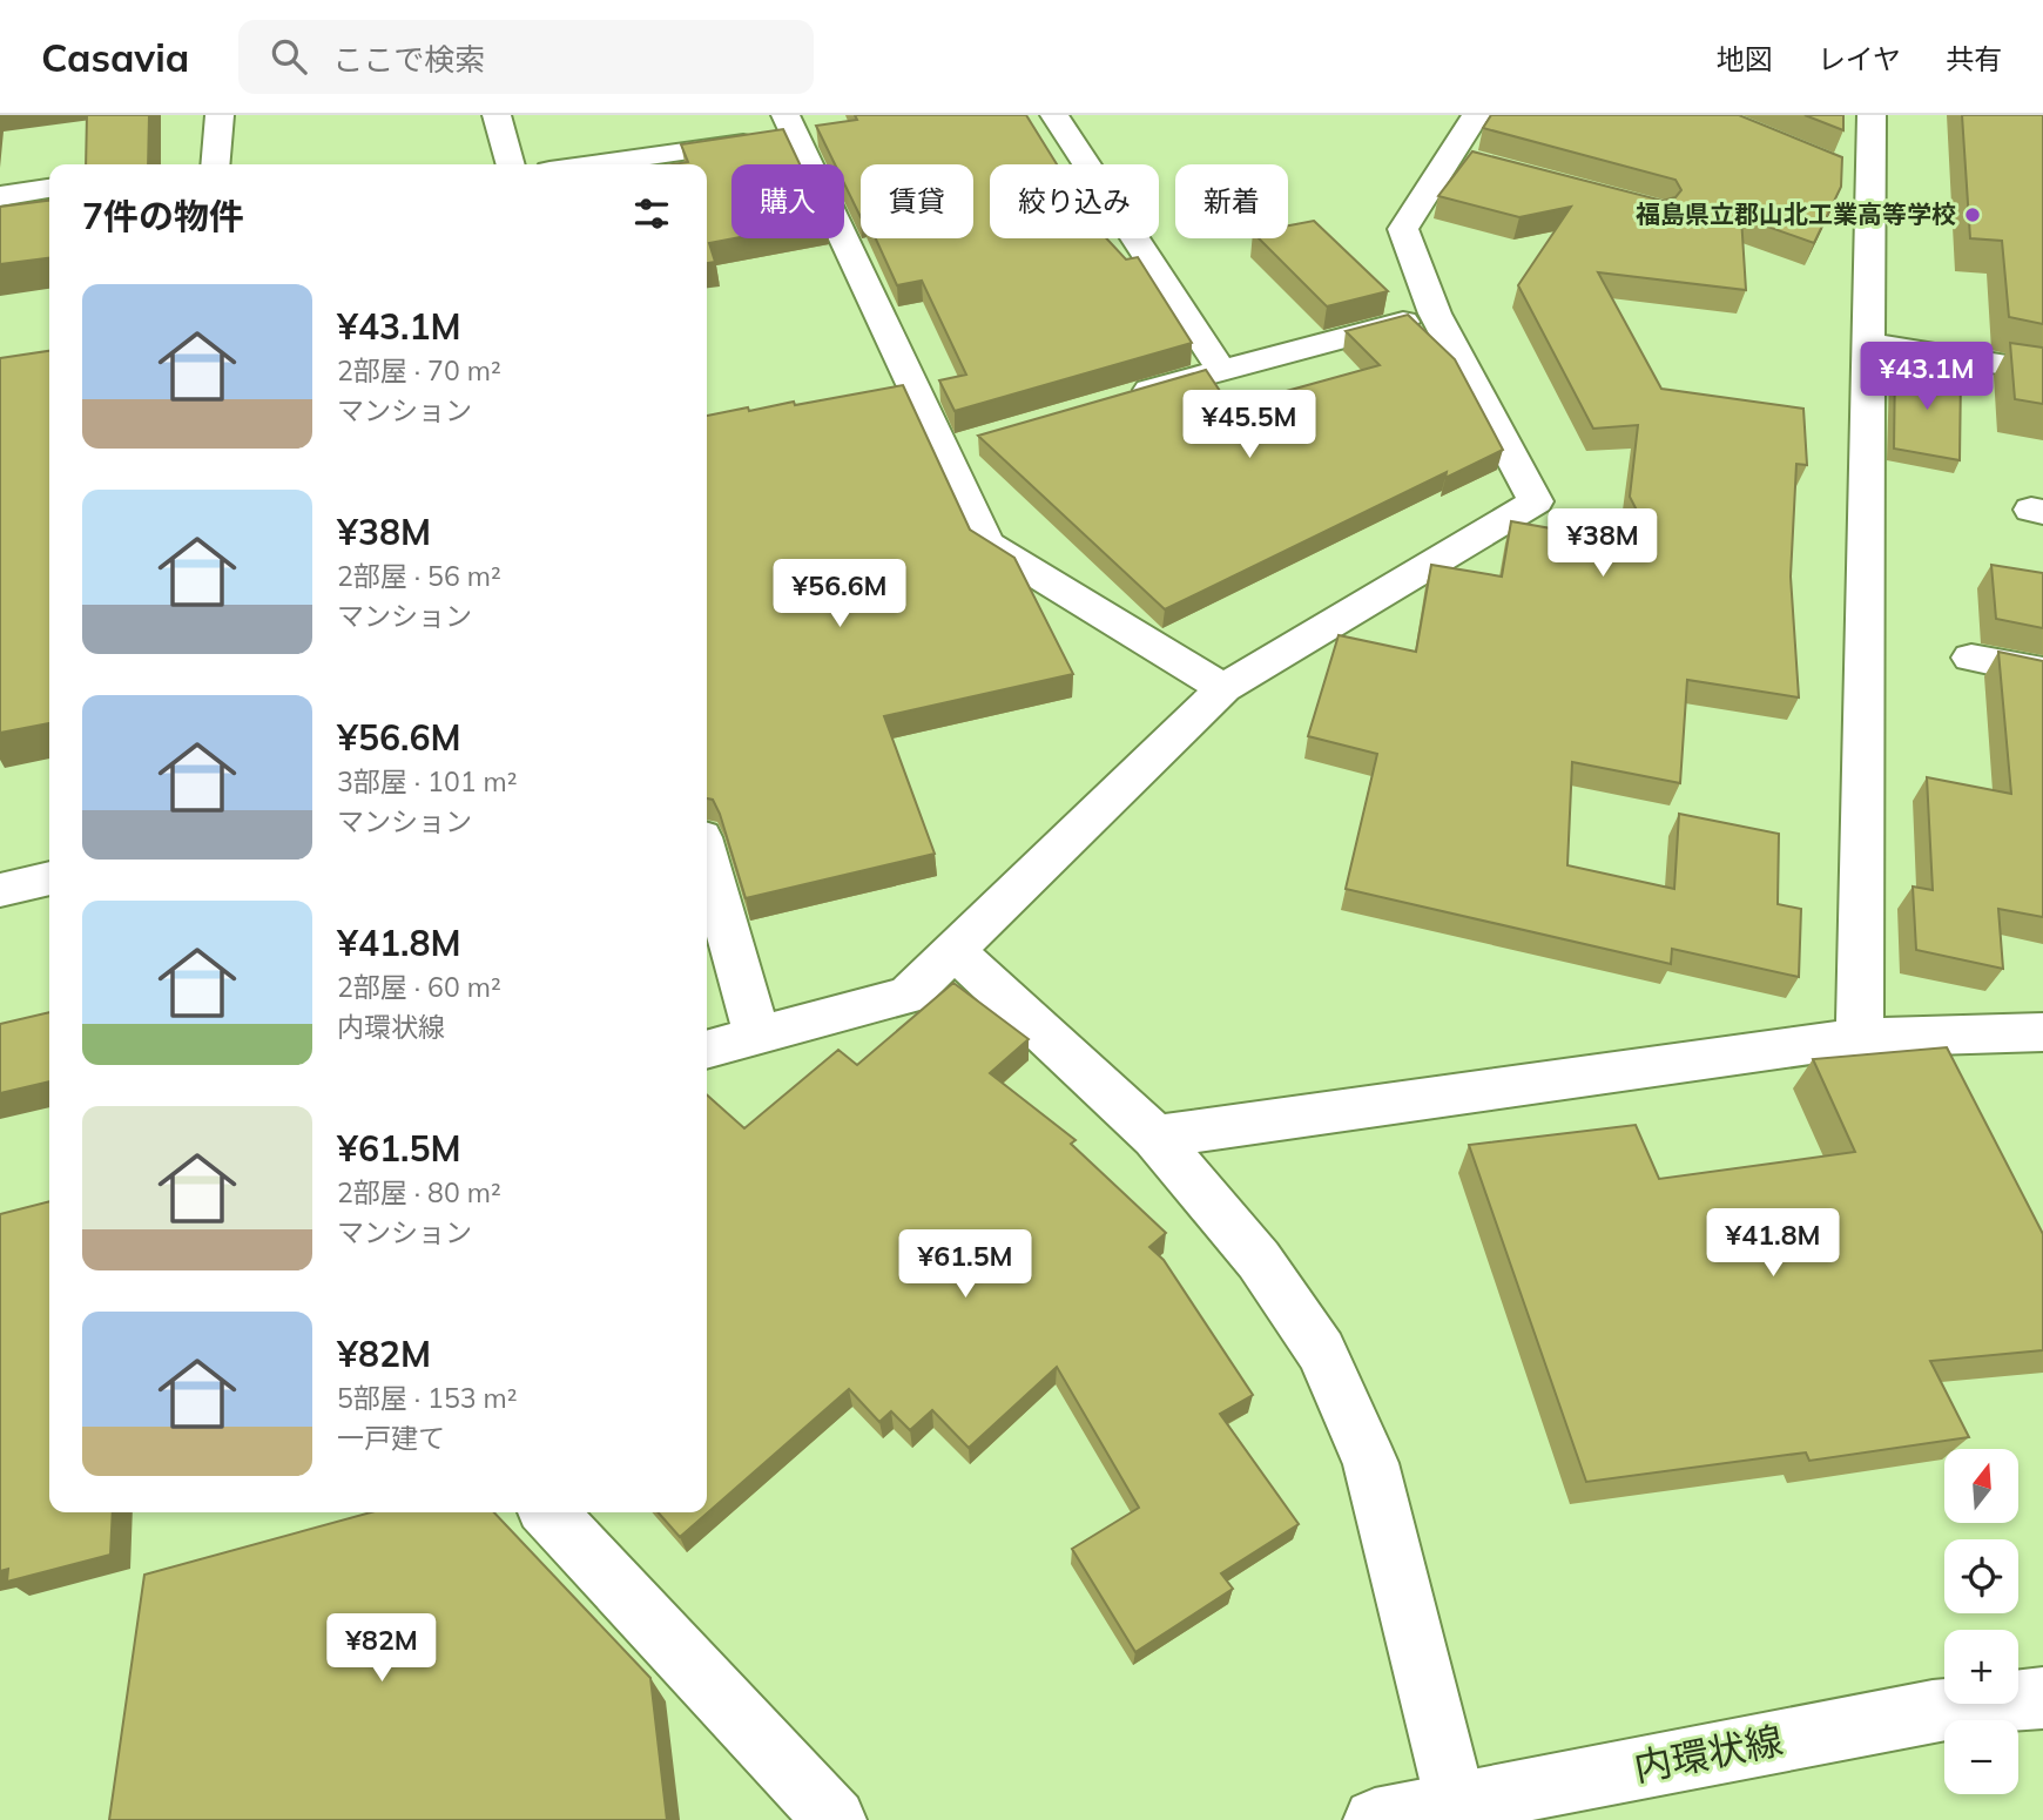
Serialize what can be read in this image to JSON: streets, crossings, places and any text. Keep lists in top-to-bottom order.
{
  "streets": {
    "street": ["内環状線"]
  },
  "places": ["福島県立郡山北工業高等学校"],
  "north": "top",
  "page": {
    "header": "Casavia",
    "search": "ここで検索",
    "nav": ["地図", "レイヤ", "共有"],
    "chip": [
      "購入",
      "賃貸",
      "絞り込み",
      "新着"
    ],
    "heading": "7件の物件",
    "list": [
      {
        "name": "¥43.1M",
        "note": "2部屋 · 70 m² · マンション"
      },
      {
        "name": "¥38M",
        "note": "2部屋 · 56 m² · マンション"
      },
      {
        "name": "¥56.6M",
        "note": "3部屋 · 101 m² · マンション"
      },
      {
        "name": "¥41.8M",
        "note": "2部屋 · 60 m² · 内環状線"
      },
      {
        "name": "¥61.5M",
        "note": "2部屋 · 80 m² · マンション"
      },
      {
        "name": "¥82M",
        "note": "5部屋 · 153 m² · 一戸建て"
      }
    ],
    "price": [
      "¥43.1M",
      "¥45.5M",
      "¥38M",
      "¥56.6M",
      "¥41.8M",
      "¥61.5M",
      "¥82M"
    ],
    "map_buttons": ["+", "−"]
  }
}
